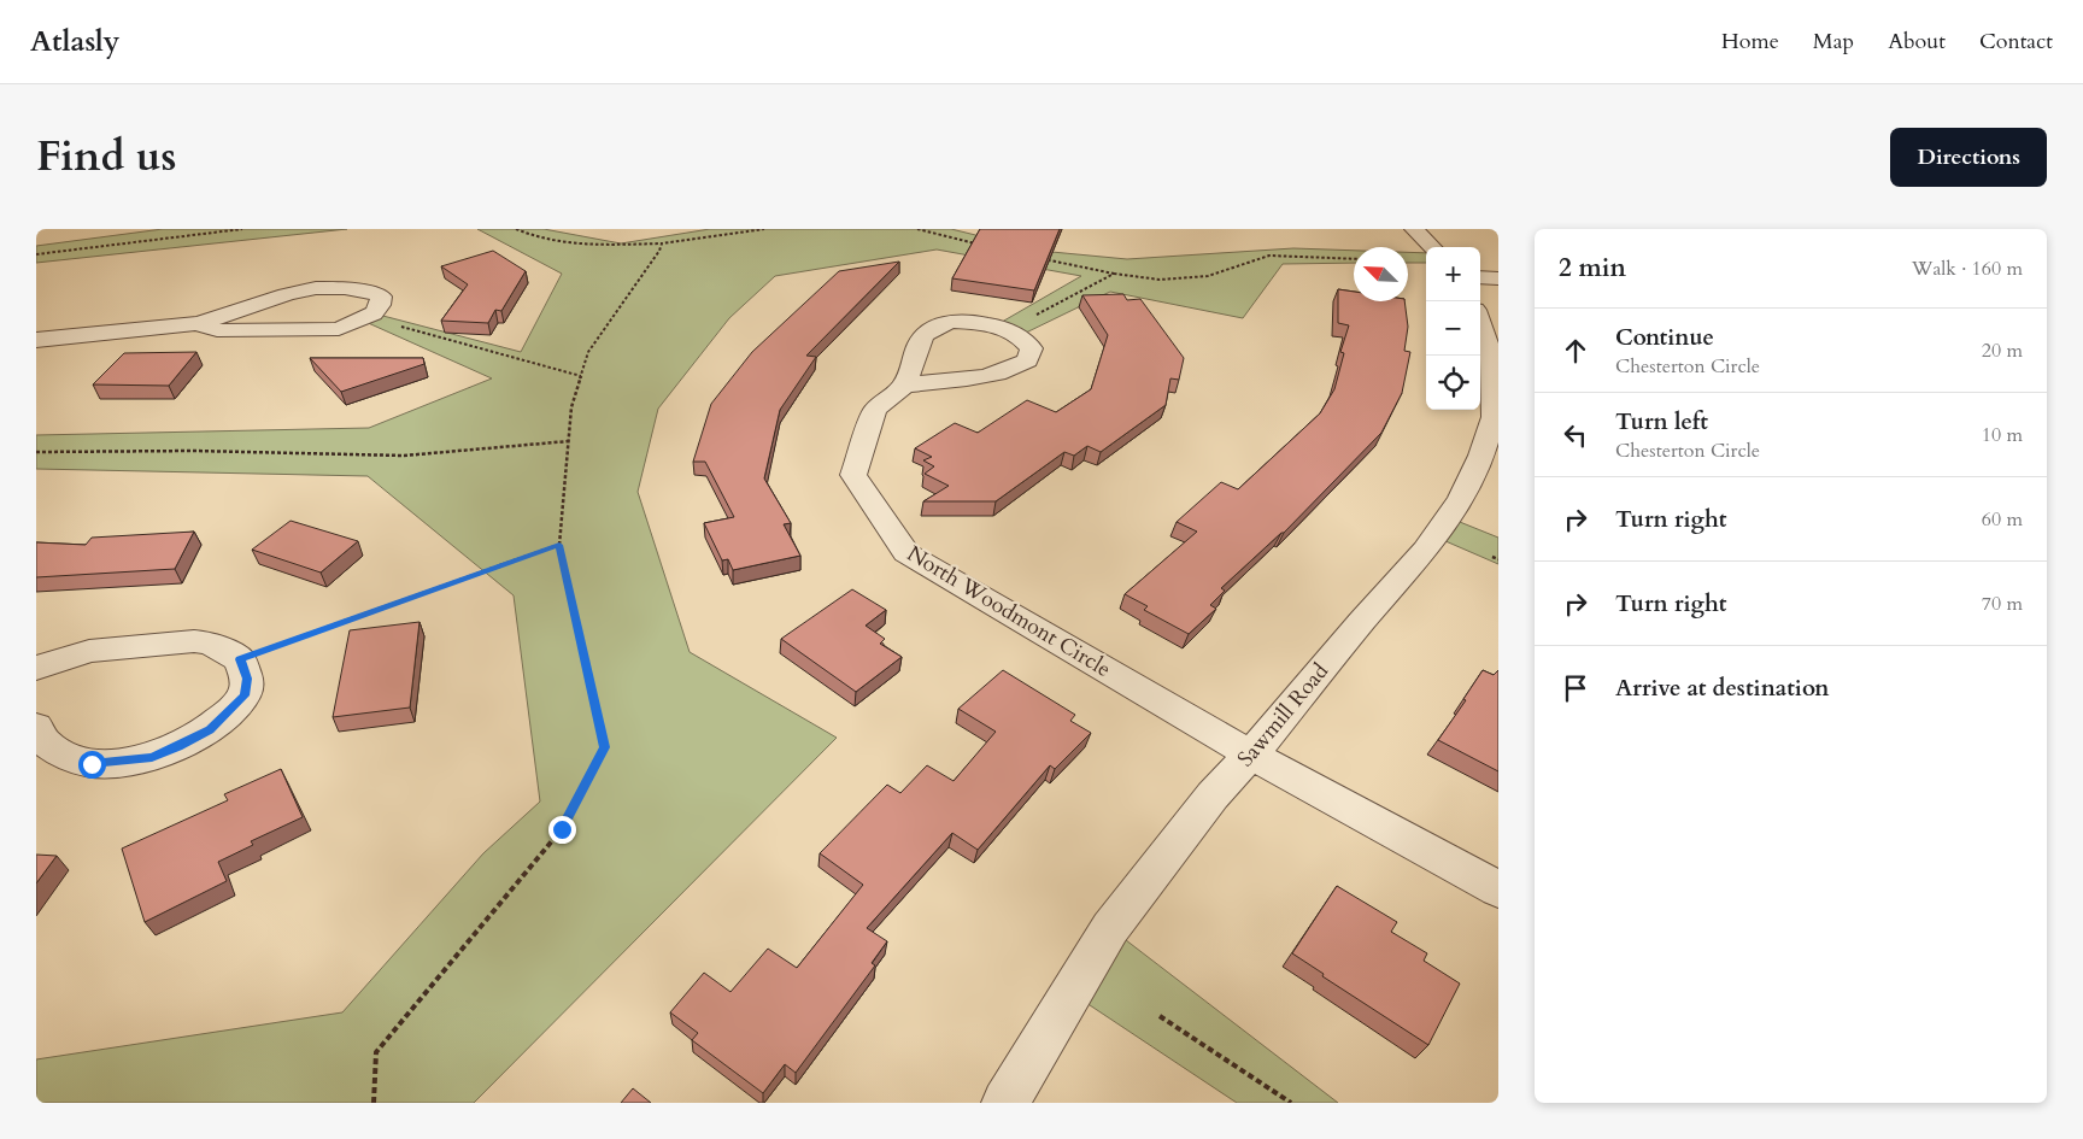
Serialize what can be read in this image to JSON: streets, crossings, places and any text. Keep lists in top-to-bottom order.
{
  "streets": {
    "street": ["North Woodmont Circle", "Sawmill Road"]
  },
  "crossings": [
    ["North Woodmont Circle", "Sawmill Road"]
  ],
  "north": "top left",
  "page": {
    "header": "Atlasly",
    "nav": [
      "Home",
      "Map",
      "About",
      "Contact"
    ],
    "title": "Find us",
    "buttons": "Directions",
    "heading": ["2 min", "Walk · 160 m"],
    "map_buttons": ["+", "−"],
    "list": [
      ["Continue", "Chesterton Circle", "20 m"],
      ["Turn left", "Chesterton Circle", "10 m"],
      ["Turn right", "60 m"],
      ["Turn right", "70 m"],
      "Arrive at destination"
    ]
  }
}
